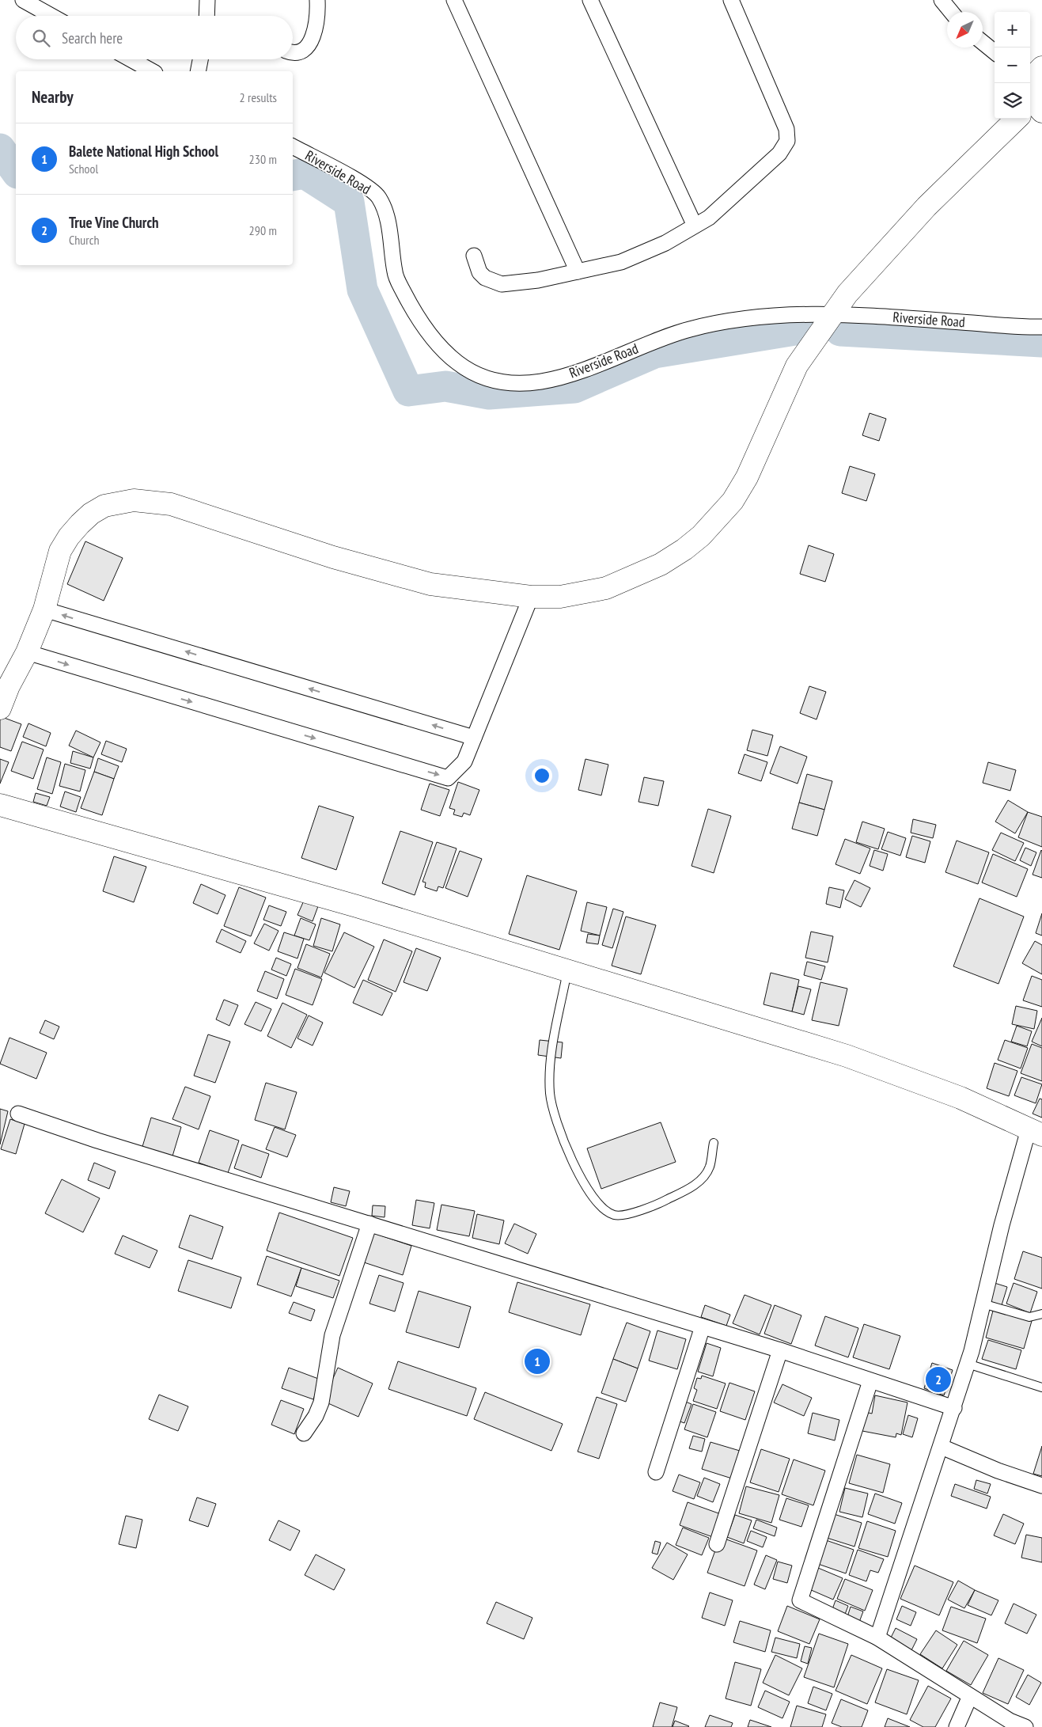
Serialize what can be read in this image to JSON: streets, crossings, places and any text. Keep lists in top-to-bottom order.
{
  "streets": {
    "street": ["Riverside Road"]
  },
  "north": "bottom left",
  "page": {
    "map_buttons": ["+", "−"],
    "search": "Search here",
    "heading": ["Nearby", "2 results"],
    "list": [
      {
        "mark": "1",
        "name": "Balete National High School",
        "note": "School",
        "value": "230 m"
      },
      {
        "mark": "2",
        "name": "True Vine Church",
        "note": "Church",
        "value": "290 m"
      }
    ],
    "pins": ["1", "2"]
  }
}
